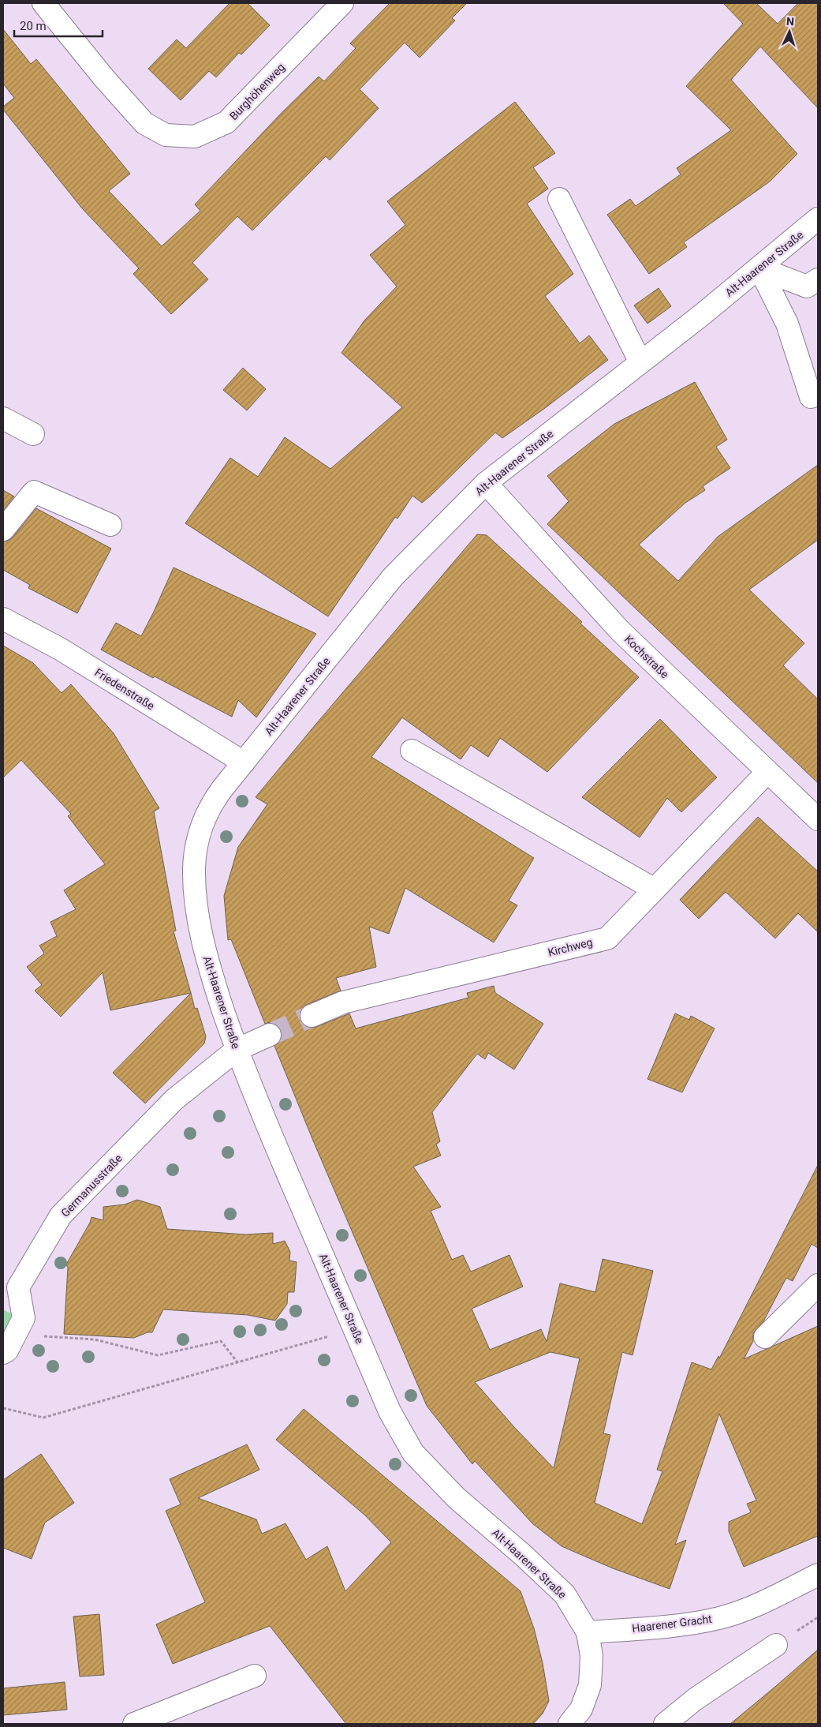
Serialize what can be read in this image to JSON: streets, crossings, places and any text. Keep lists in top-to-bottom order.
{
  "streets": {
    "main road": [
      "Burghöhenweg",
      "Alt-Haarener Straße",
      "Kochstraße",
      "Friedenstraße",
      "Kirchweg",
      "Germanusstraße",
      "Haarener Gracht"
    ]
  },
  "crossings": [
    ["Alt-Haarener Straße", "Kochstraße"],
    ["Alt-Haarener Straße", "Friedenstraße"],
    ["Alt-Haarener Straße", "Germanusstraße"],
    ["Alt-Haarener Straße", "Haarener Gracht"],
    ["Kochstraße", "Kirchweg"]
  ],
  "scale_bar": "20 m",
  "north": "top"
}
